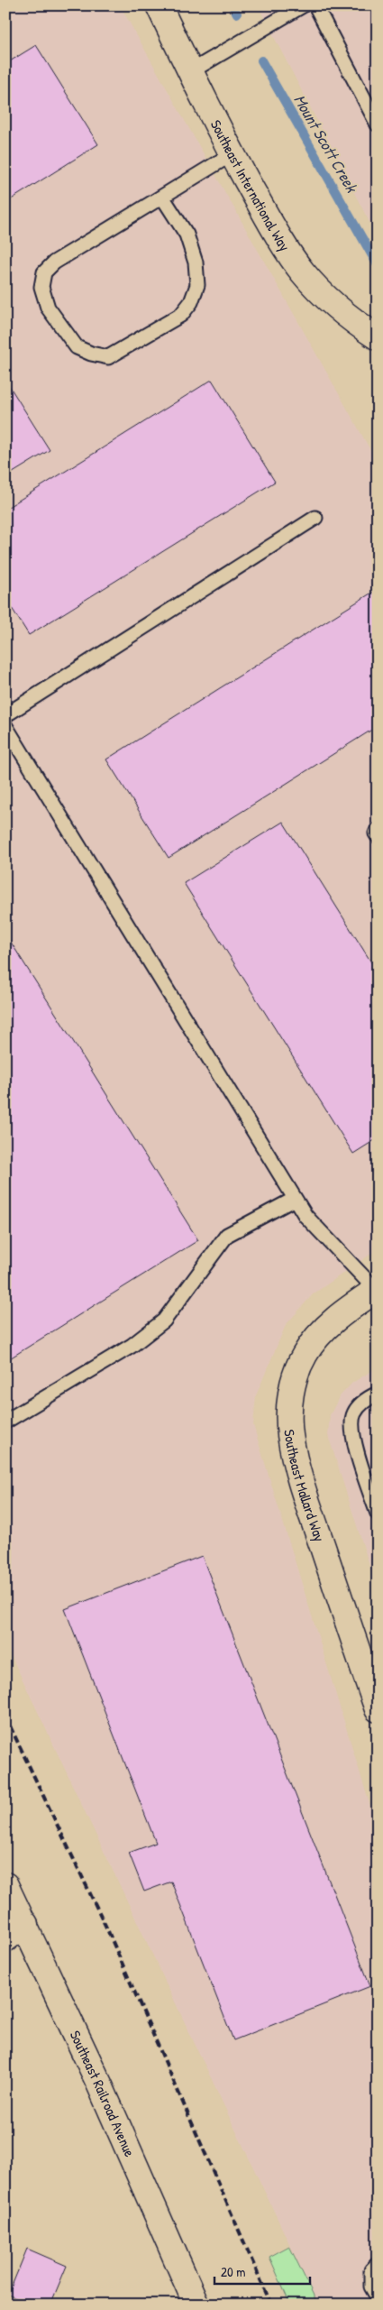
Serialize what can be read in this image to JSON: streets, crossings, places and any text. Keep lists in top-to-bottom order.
{
  "streets": {
    "street": ["Southeast International Way", "Southeast Mallard Way", "Southeast Railroad Avenue"]
  },
  "water": ["Mount Scott Creek"],
  "scale_bar": "20 m"
}
